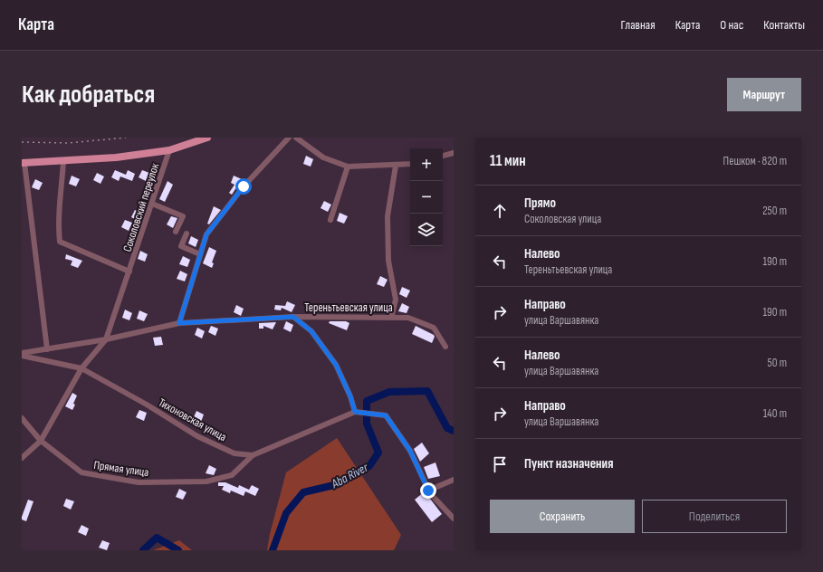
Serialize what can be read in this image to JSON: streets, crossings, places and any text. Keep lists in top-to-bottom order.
{
  "streets": {
    "street": [
      "Соколовский переулок",
      "Тереньтьевская улица",
      "Тихоновская улица",
      "Прямая улица"
    ]
  },
  "crossings": [
    ["Соколовский переулок", "Тереньтьевская улица"],
    ["Тихоновская улица", "Прямая улица"]
  ],
  "water": ["Aba River"],
  "page": {
    "header": "Карта",
    "nav": [
      "Главная",
      "Карта",
      "О нас",
      "Контакты"
    ],
    "buttons": [
      "Маршрут",
      ["Сохранить", "Поделиться"]
    ],
    "title": "Как добраться",
    "heading": ["11 мин", "Пешком · 820 m"],
    "map_buttons": ["+", "−"],
    "list": [
      ["Прямо", "Соколовская улица", "250 m"],
      ["Налево", "Тереньтьевская улица", "190 m"],
      ["Направо", "улица Варшавянка", "190 m"],
      ["Налево", "улица Варшавянка", "50 m"],
      ["Направо", "улица Варшавянка", "140 m"],
      "Пункт назначения"
    ]
  }
}
